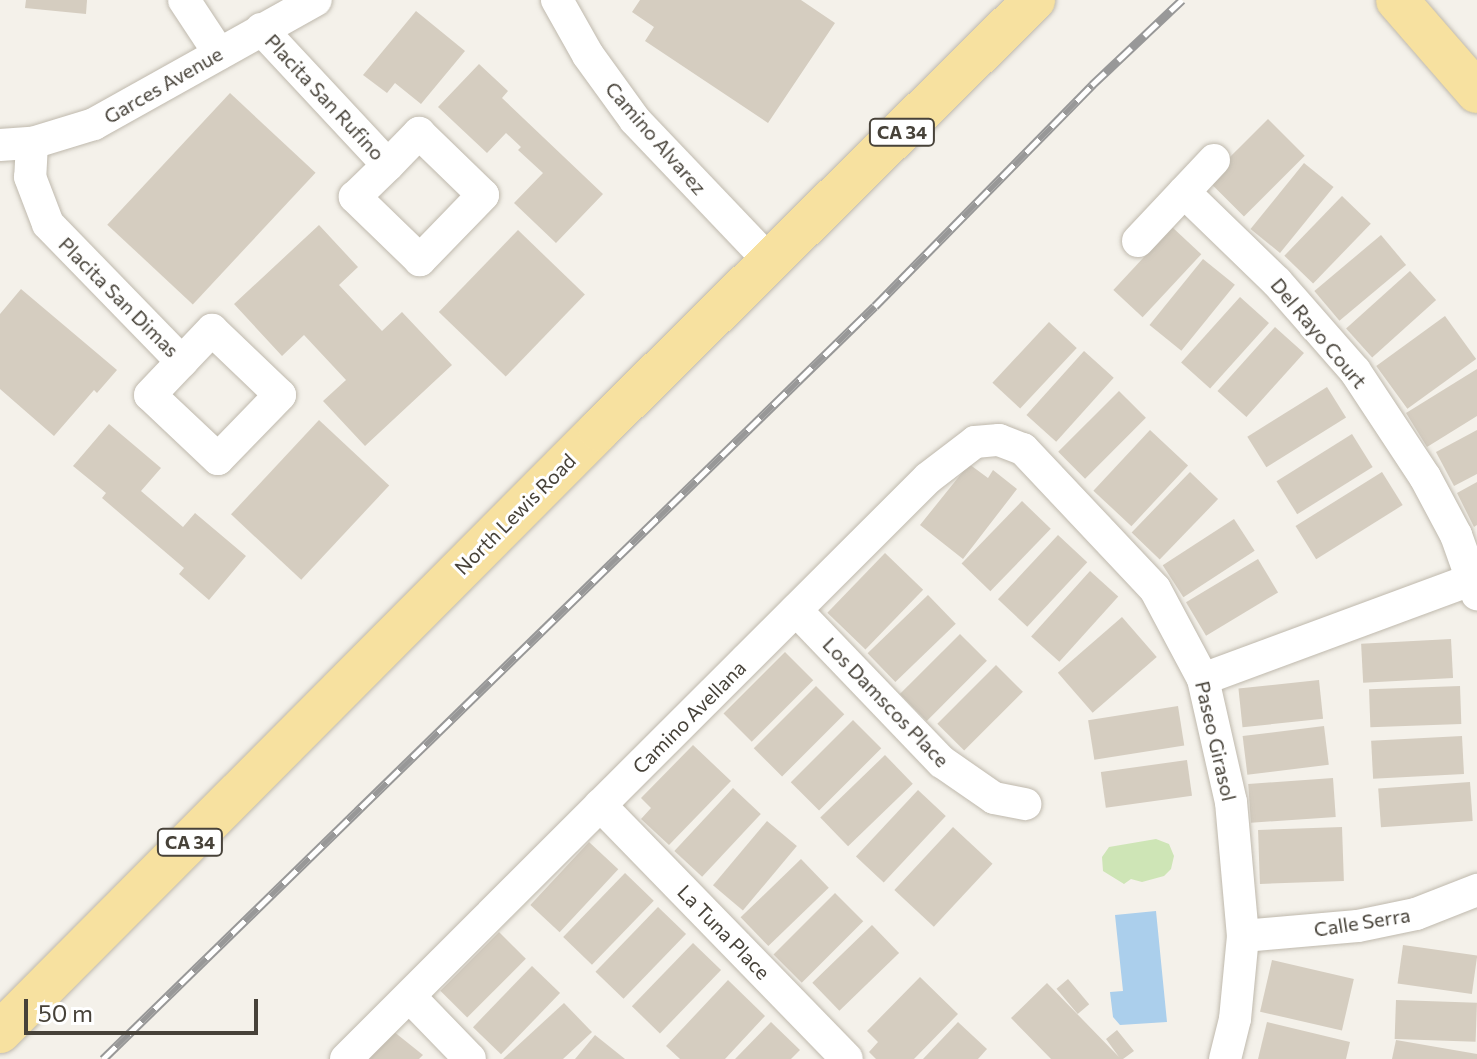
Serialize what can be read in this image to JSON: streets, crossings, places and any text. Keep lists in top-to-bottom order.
{
  "streets": {
    "main road": ["CA 34", "North Lewis Road"],
    "street": [
      "Garces Avenue",
      "Placita San Rufino",
      "Camino Alvarez",
      "Placita San Dimas",
      "Del Rayo Court",
      "Los Damscos Place",
      "Camino Avellana",
      "Paseo Girasol",
      "Calle Serra",
      "La Tuna Place"
    ]
  },
  "crossings": [
    ["Garces Avenue", "Placita San Rufino"],
    ["Garces Avenue", "Placita San Dimas"],
    ["Camino Alvarez", "North Lewis Road"],
    ["Del Rayo Court", "Paseo Girasol"],
    ["Los Damscos Place", "Camino Avellana"],
    ["Camino Avellana", "Paseo Girasol"],
    ["Camino Avellana", "La Tuna Place"],
    ["Paseo Girasol", "Calle Serra"]
  ],
  "scale_bar": "50 m"
}
